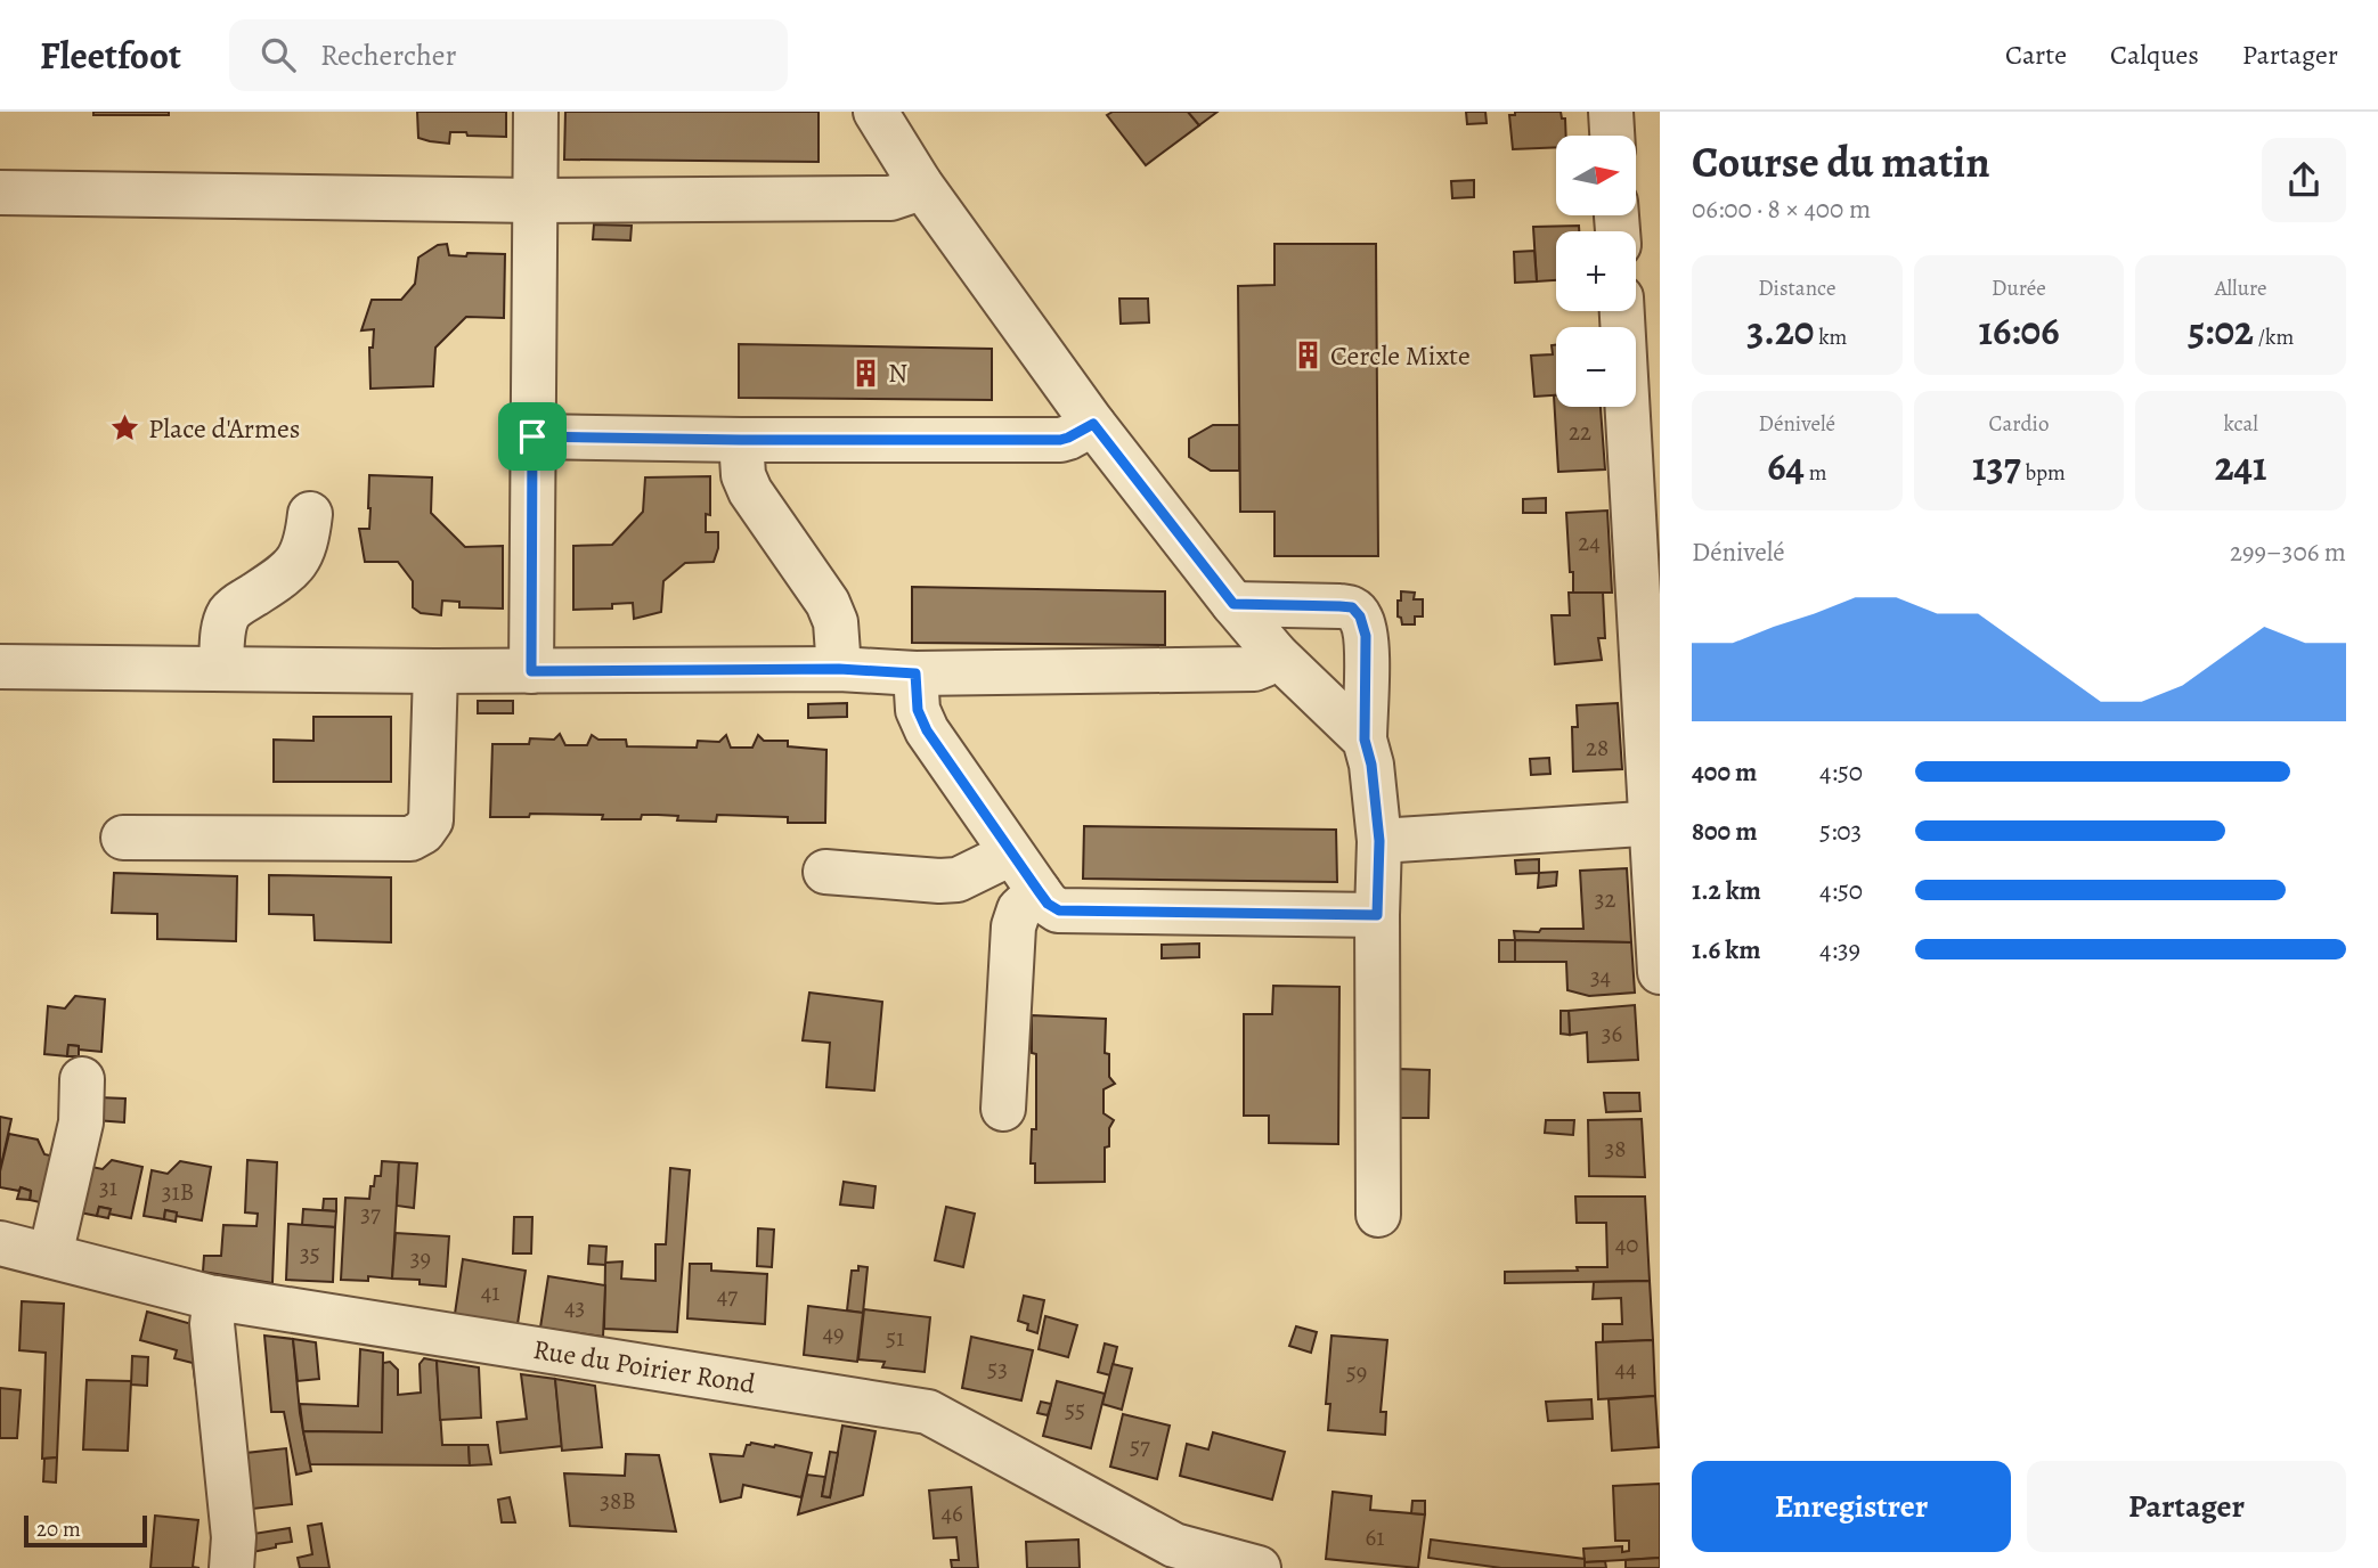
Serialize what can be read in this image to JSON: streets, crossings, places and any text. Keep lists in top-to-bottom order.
{
  "streets": {
    "street": ["Rue du Poirier Rond"]
  },
  "places": {
    "building": ["Cercle Mixte", "N"],
    "place": ["Place d'Armes"]
  },
  "house_numbers": [
    "22",
    "24",
    "28",
    "32",
    "34",
    "36",
    "38",
    "31",
    "31B",
    "37",
    "40",
    "35",
    "39",
    "41",
    "47",
    "43",
    "49",
    "51",
    "53",
    "44",
    "59",
    "55",
    "57",
    "38B",
    "46",
    "61"
  ],
  "scale_bar": "20 m",
  "north": "right",
  "page": {
    "header": "Fleetfoot",
    "search": "Rechercher",
    "nav": ["Carte", "Calques", "Partager"],
    "heading": ["Course du matin", "06:00 · 8 × 400 m"],
    "map_buttons": ["+", "−"],
    "stats": [
      ["Distance", "3.20 km"],
      ["Durée", "16:06"],
      ["Allure", "5:02 /km"],
      ["Dénivelé", "64 m"],
      ["Cardio", "137 bpm"],
      ["kcal", "241"]
    ],
    "chart": ["Dénivelé", "299–306 m"],
    "list": [
      {
        "name": "400 m",
        "note": "4:50"
      },
      {
        "name": "800 m",
        "note": "5:03"
      },
      {
        "name": "1.2 km",
        "note": "4:50"
      },
      {
        "name": "1.6 km",
        "note": "4:39"
      }
    ],
    "buttons": ["Enregistrer", "Partager"],
    "scale": "20 m"
  }
}
